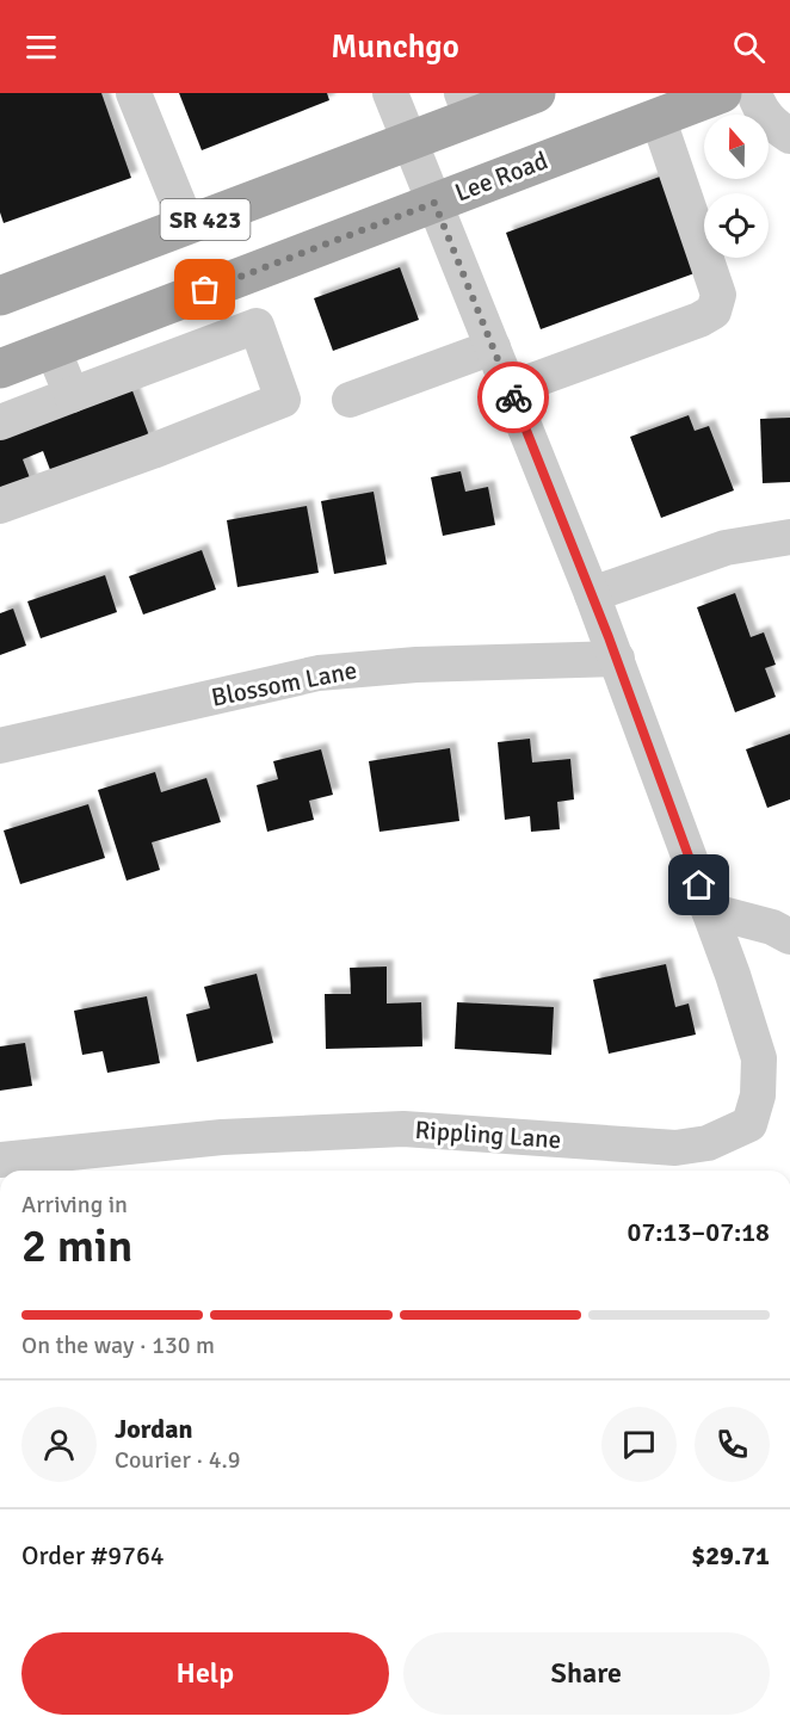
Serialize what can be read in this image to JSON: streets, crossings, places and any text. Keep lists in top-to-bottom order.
{
  "streets": {
    "main road": ["Lee Road", "SR 423"],
    "street": ["Blossom Lane", "Rippling Lane"]
  },
  "north": "top",
  "page": {
    "header": "Munchgo",
    "heading": ["2 min", "Arriving in", "07:13–07:18"],
    "panel": [
      "Jordan",
      "Courier · 4.9",
      "Order #9764",
      "$29.71"
    ],
    "bar": "On the way · 130 m",
    "buttons": ["Help", "Share"]
  }
}
